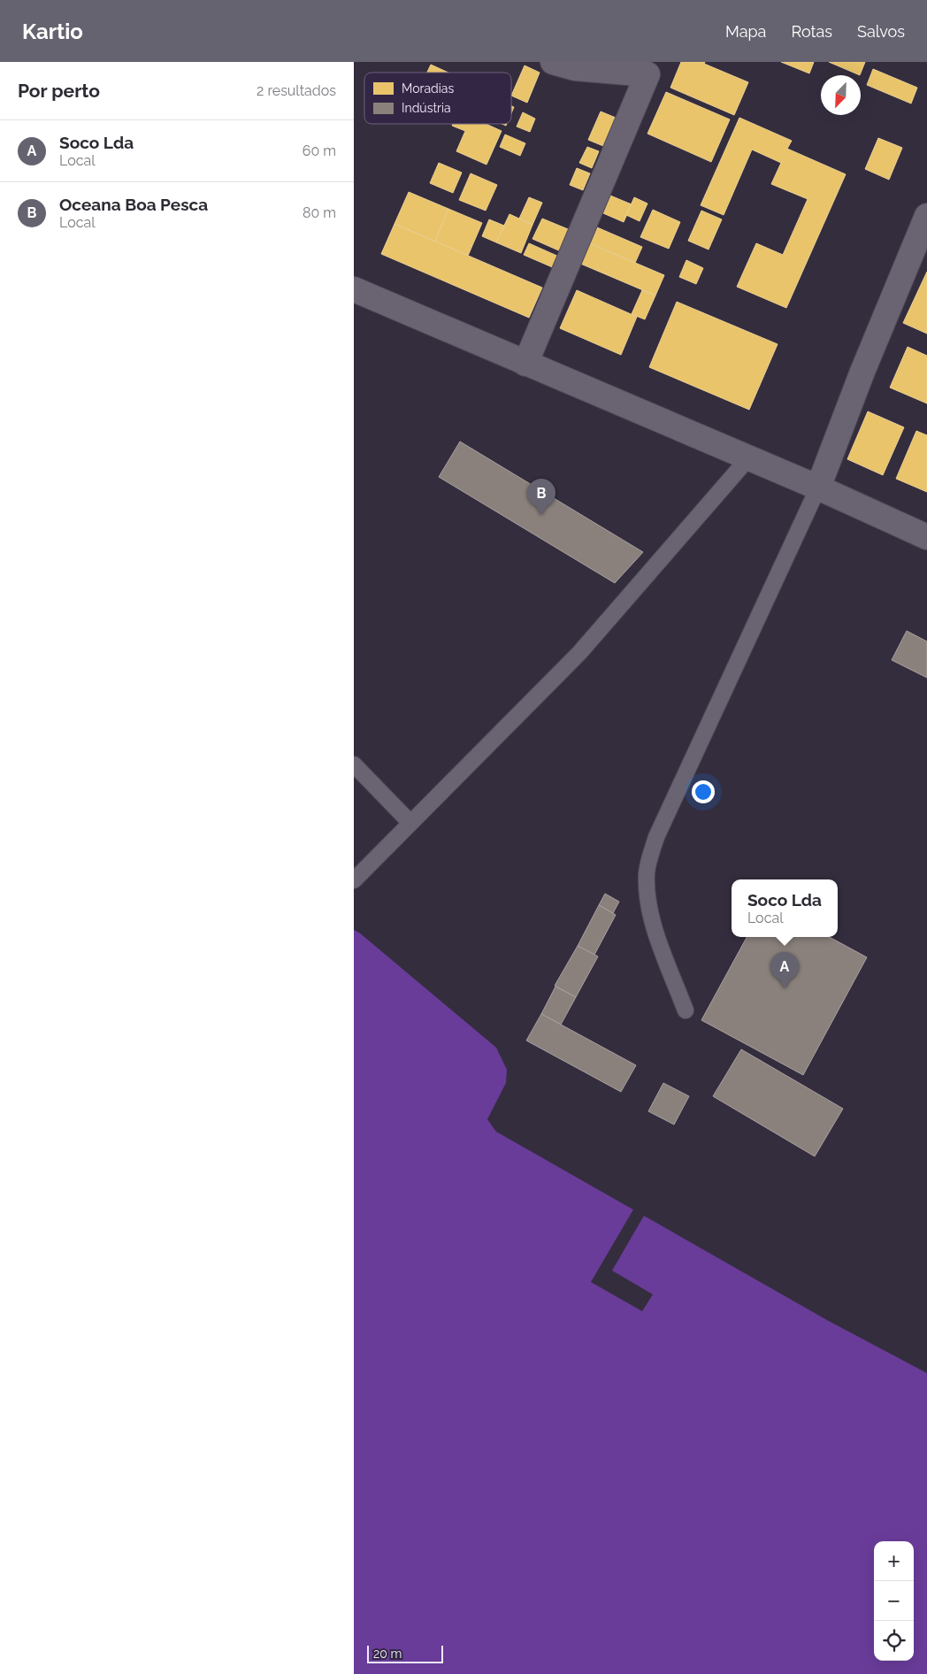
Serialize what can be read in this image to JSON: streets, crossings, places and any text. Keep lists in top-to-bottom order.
{
  "legend": ["Moradias", "Indústria"],
  "scale_bar": "20 m",
  "north": "bottom left",
  "page": {
    "header": "Kartio",
    "nav": ["Mapa", "Rotas", "Salvos"],
    "heading": ["Por perto", "2 resultados"],
    "list": [
      {
        "mark": "A",
        "name": "Soco Lda",
        "note": "Local",
        "value": "60 m"
      },
      {
        "mark": "B",
        "name": "Oceana Boa Pesca",
        "note": "Local",
        "value": "80 m"
      }
    ],
    "pins": ["B", "A"],
    "popup": ["Soco Lda", "Local"],
    "map_buttons": ["+", "−"],
    "scale": "20 m"
  }
}
